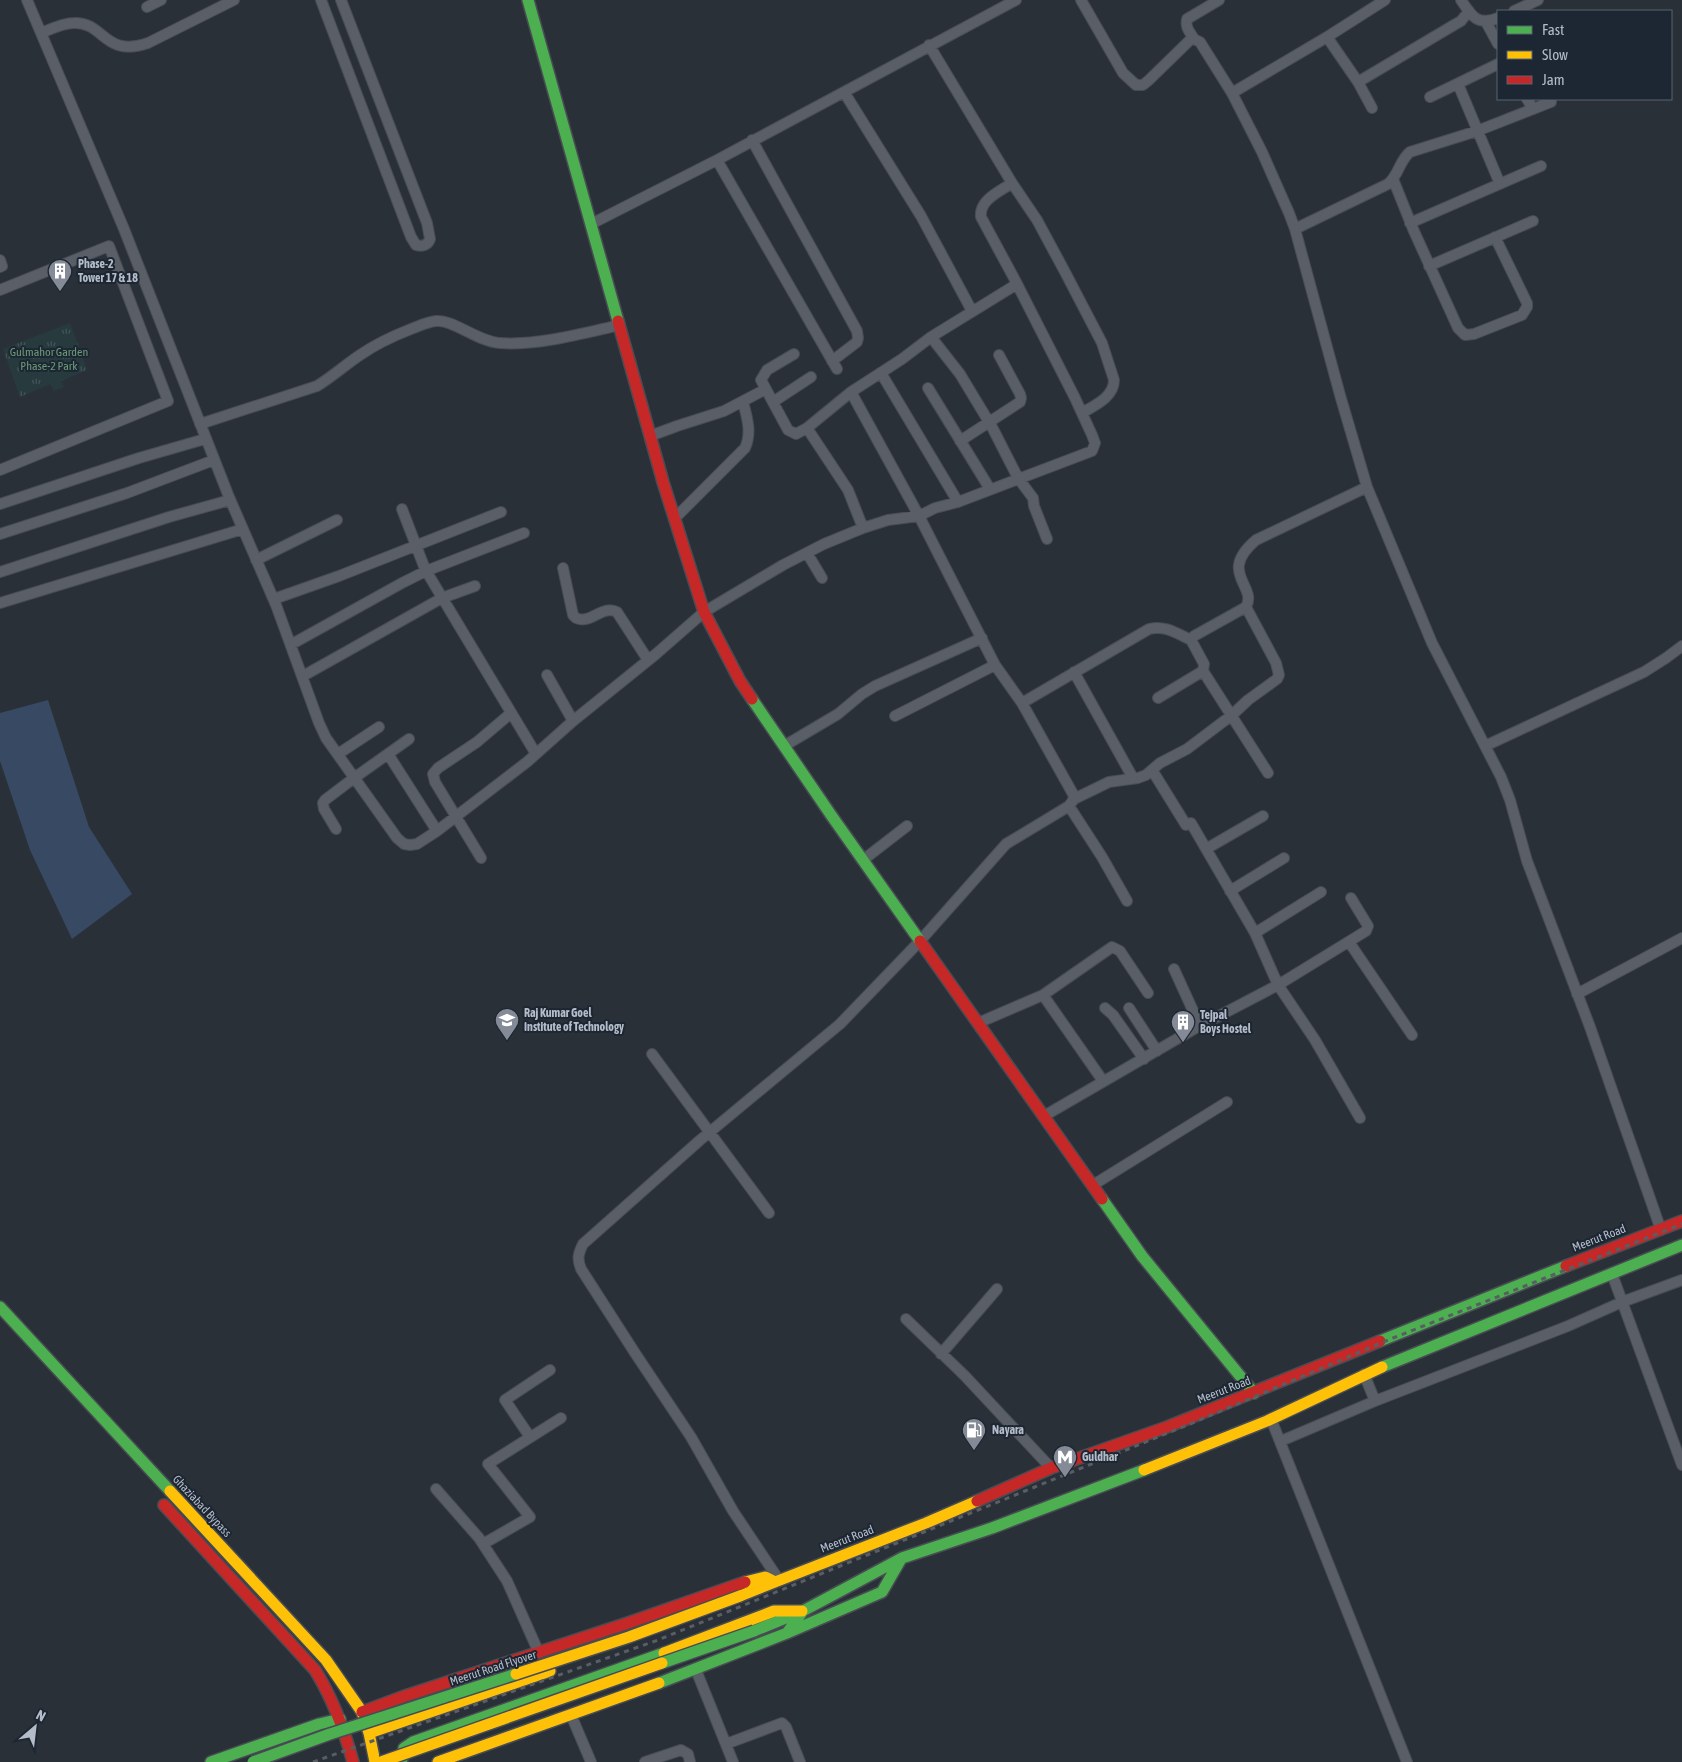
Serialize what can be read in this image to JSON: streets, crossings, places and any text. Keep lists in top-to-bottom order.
{
  "streets": {
    "main road": ["Meerut Road", "Ghaziabad Bypass", "Meerut Road Flyover"]
  },
  "crossings": [
    ["Meerut Road", "Meerut Road Flyover"]
  ],
  "parks": ["Gulmahor Garden Phase-2 Park"],
  "places": {
    "building": ["Phase-2 Tower 17 & 18", "Tejpal Boys Hostel"],
    "school or university": ["Raj Kumar Goel Institute of Technology"],
    "fuel station": ["Nayara"],
    "metro station": ["Guldhar"]
  },
  "legend": ["Fast", "Slow", "Jam"],
  "north": "top right"
}
